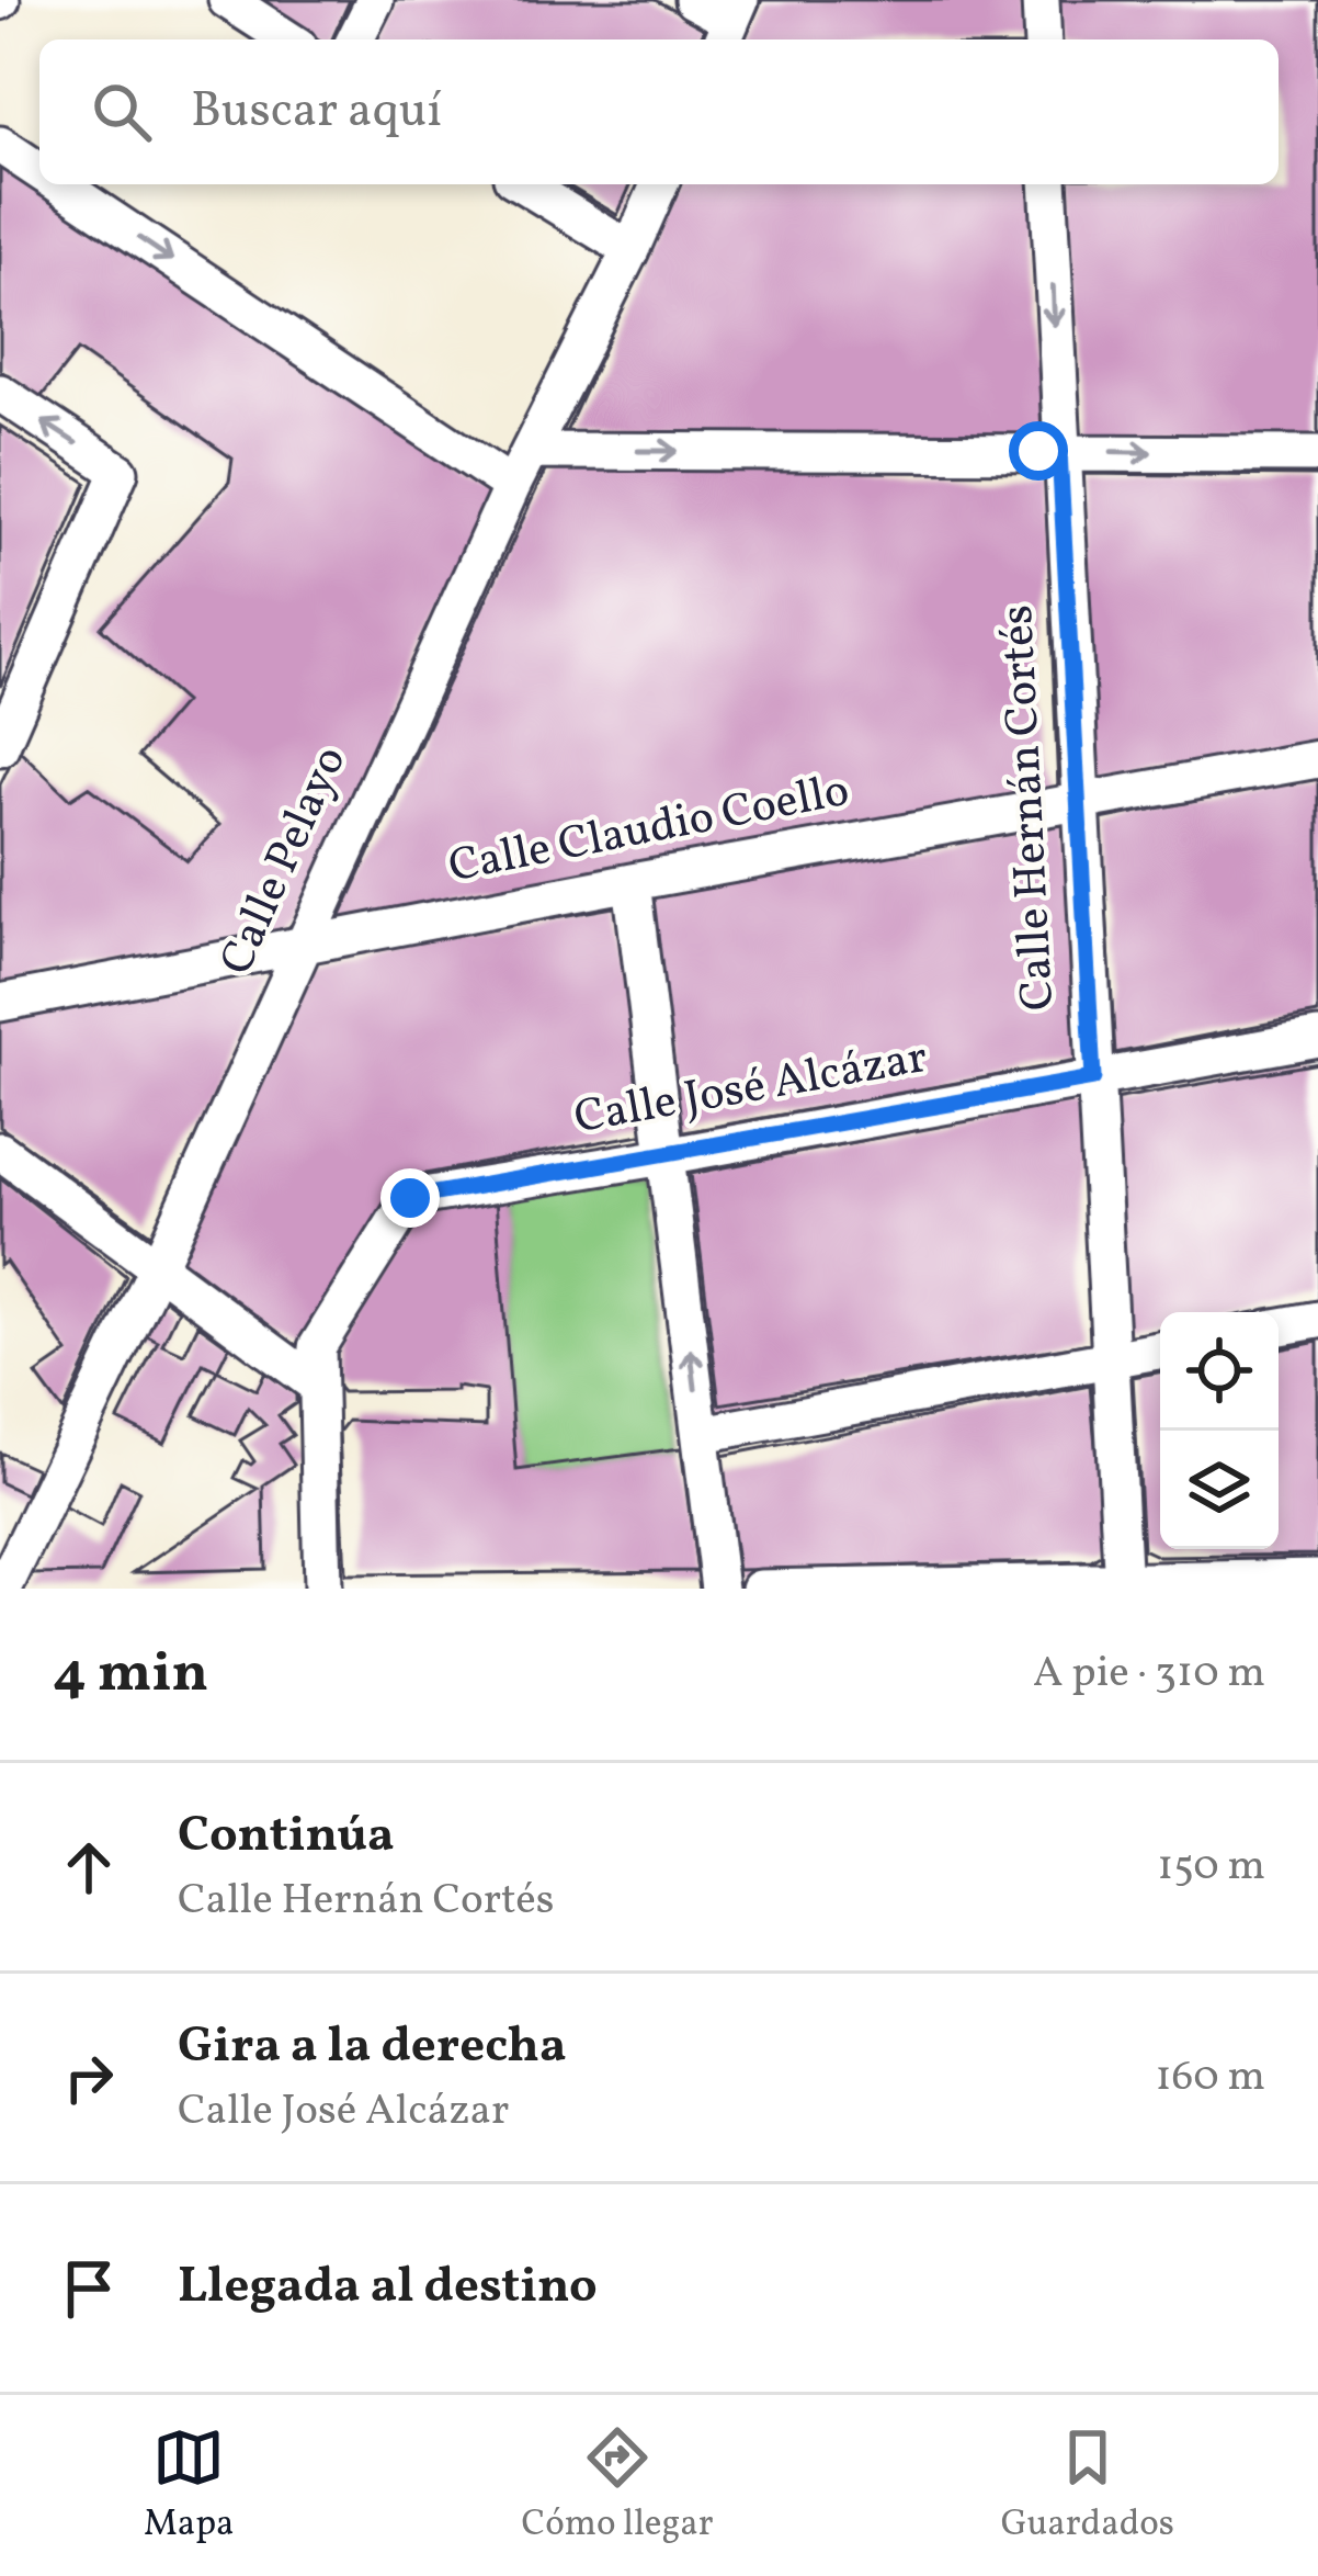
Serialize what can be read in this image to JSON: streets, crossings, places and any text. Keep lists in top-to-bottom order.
{
  "streets": {
    "street": [
      "Calle Hernán Cortés",
      "Calle Claudio Coello",
      "Calle Pelayo",
      "Calle José Alcázar"
    ]
  },
  "crossings": [
    ["Calle Hernán Cortés", "Calle Claudio Coello"],
    ["Calle Hernán Cortés", "Calle José Alcázar"],
    ["Calle Claudio Coello", "Calle Pelayo"]
  ],
  "page": {
    "search": "Buscar aquí",
    "heading": ["4 min", "A pie · 310 m"],
    "list": [
      ["Continúa", "Calle Hernán Cortés", "150 m"],
      ["Gira a la derecha", "Calle José Alcázar", "160 m"],
      "Llegada al destino"
    ],
    "nav": ["Mapa", "Cómo llegar", "Guardados"]
  }
}
